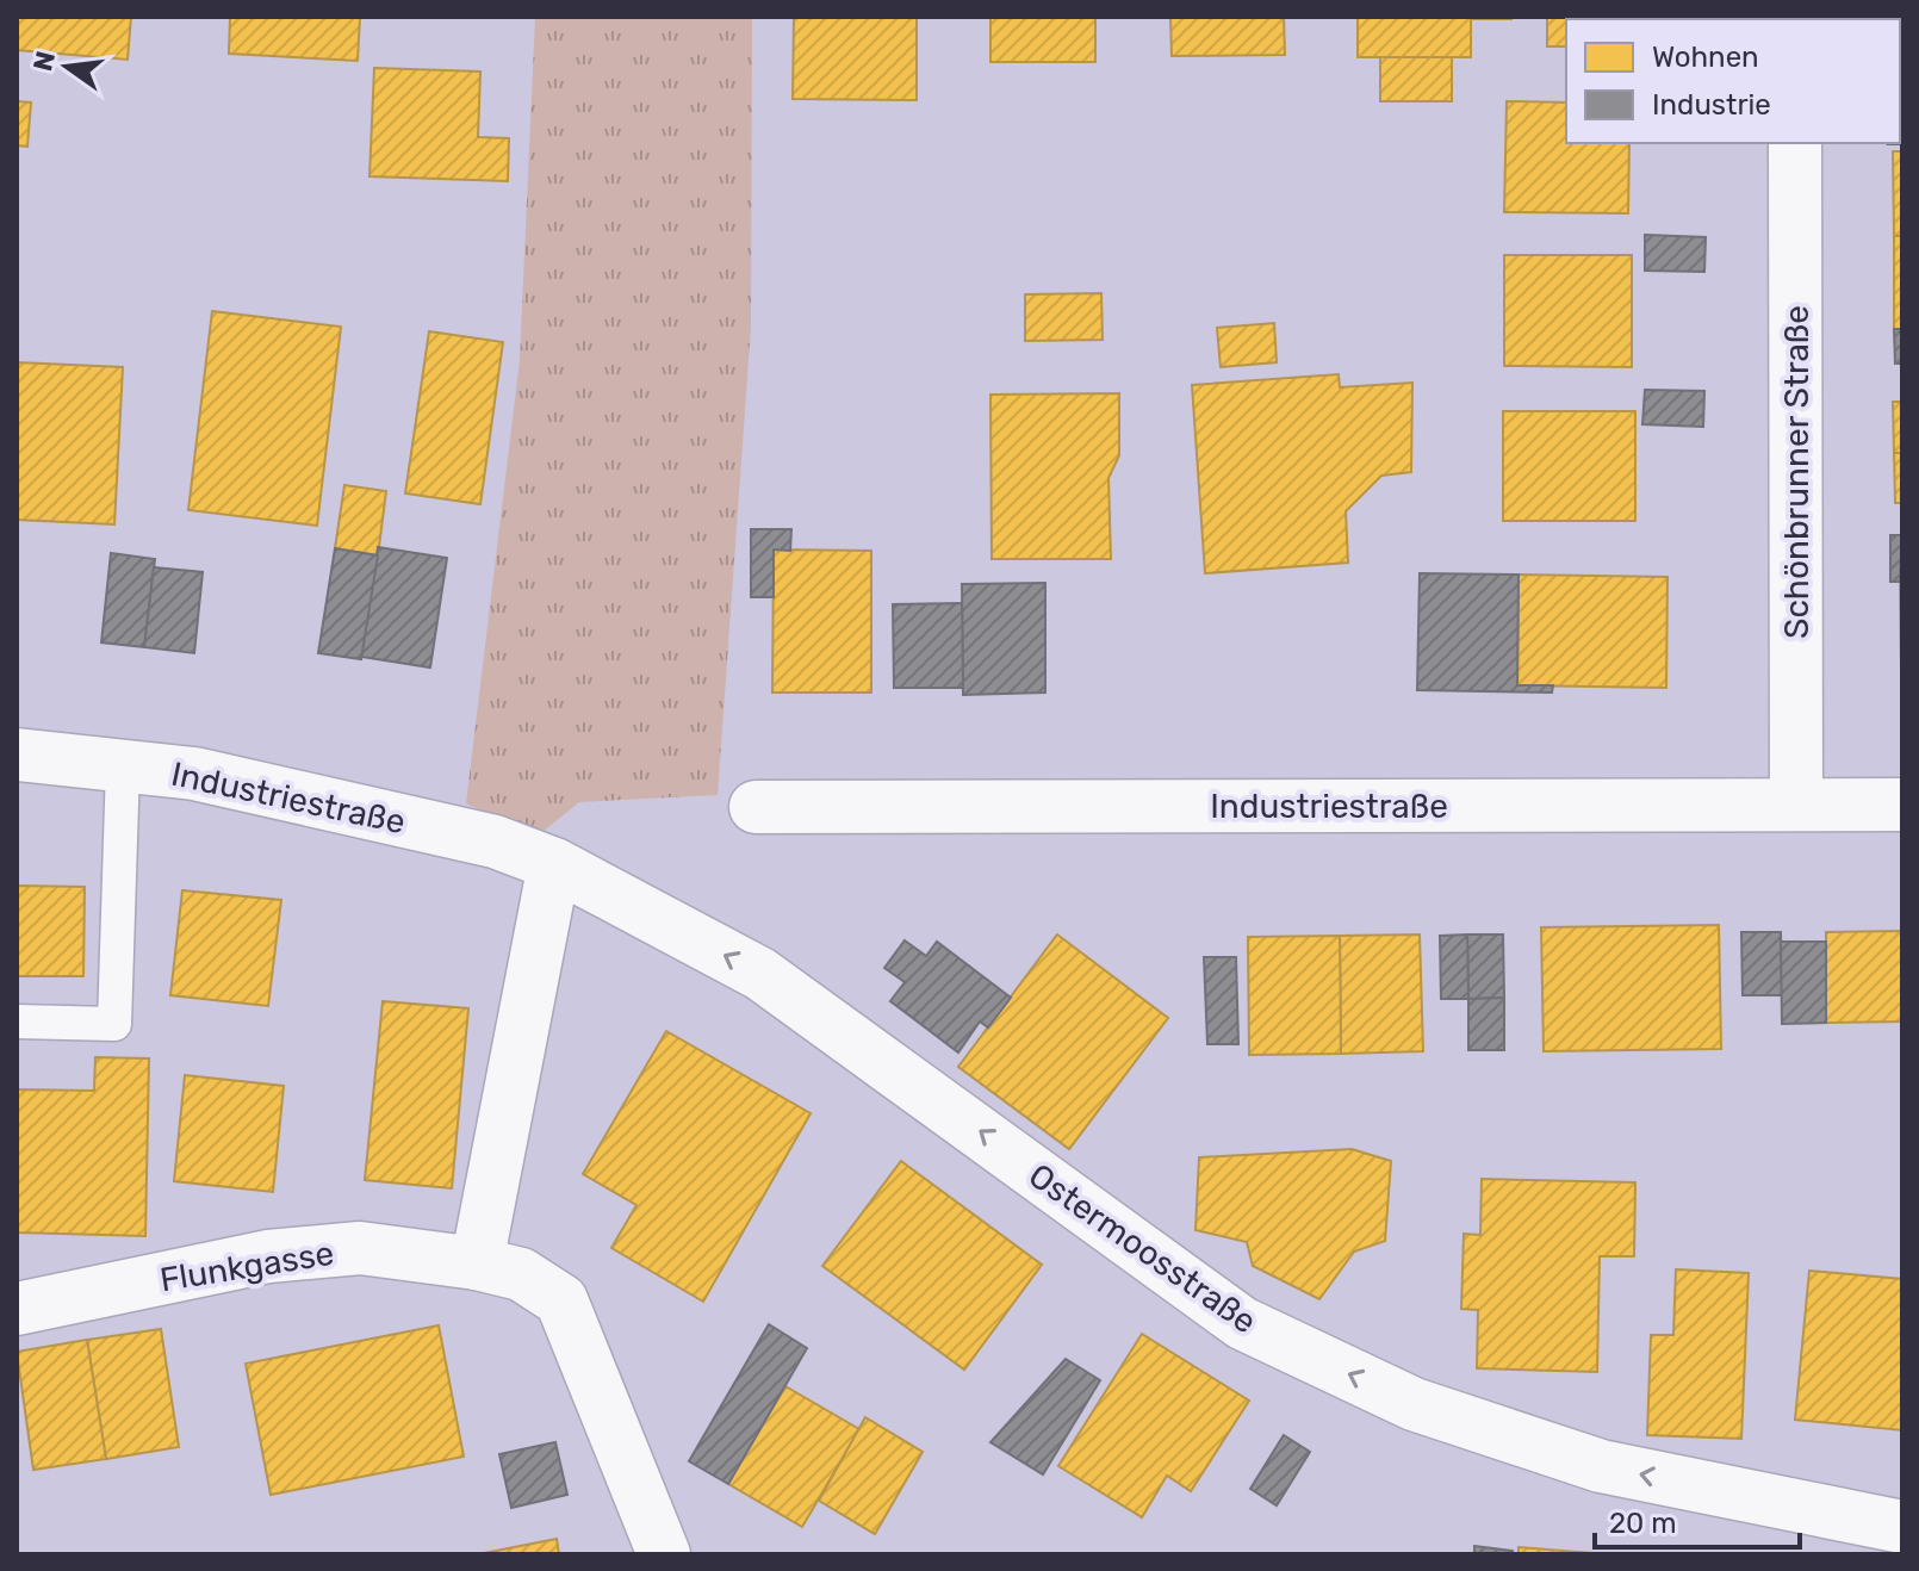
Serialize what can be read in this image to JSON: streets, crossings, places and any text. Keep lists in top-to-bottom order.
{
  "streets": {
    "street": [
      "Schönbrunner Straße",
      "Industriestraße",
      "Ostermoosstraße",
      "Flunkgasse"
    ]
  },
  "crossings": [
    ["Schönbrunner Straße", "Industriestraße"],
    ["Industriestraße", "Ostermoosstraße"]
  ],
  "one_way": ["Ostermoosstraße"],
  "legend": ["Wohnen", "Industrie"],
  "scale_bar": "20 m",
  "north": "left"
}
